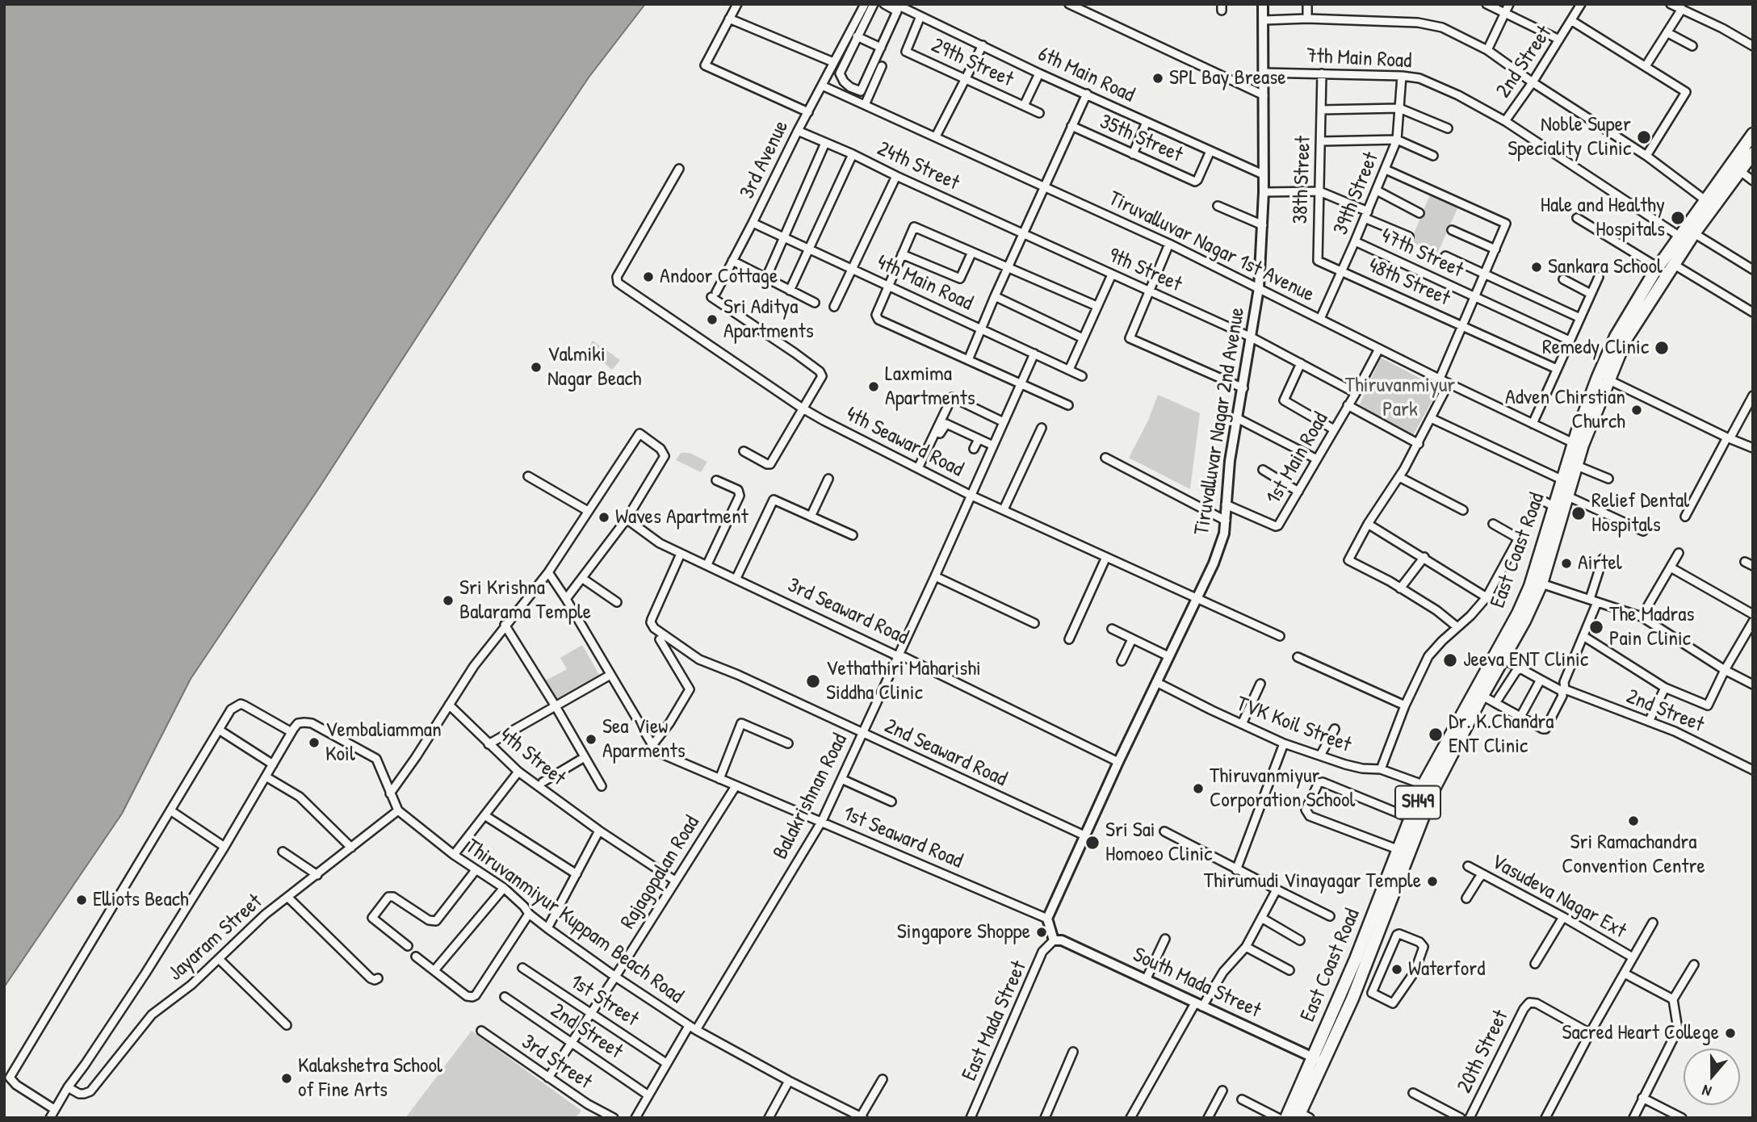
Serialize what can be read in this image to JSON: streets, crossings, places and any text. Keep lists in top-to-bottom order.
{
  "streets": {
    "main road": ["East Coast Road", "SH49"],
    "street": [
      "7th Main Road",
      "2nd Street",
      "29th Street",
      "6th Main Road",
      "35th Street",
      "3rd Avenue",
      "24th Street",
      "38th Street",
      "39th Street",
      "Tiruvalluvar Nagar 1st Avenue",
      "47th Street",
      "9th Street",
      "48th Street",
      "4th Main Road",
      "Tiruvalluvar Nagar 2nd Avenue",
      "4th Seaward Road",
      "1st Main Road",
      "3rd Seaward Road",
      "TVK Koil Street",
      "2nd Seaward Road",
      "4th Street",
      "Balakrishnan Road",
      "1st Seaward Road",
      "Rajagopalan Road",
      "Vasudeva Nagar Ext",
      "Thiruvanmiyur Kuppam Beach Road",
      "Jayaram Street",
      "South Mada Street",
      "1st Street",
      "East Mada Street",
      "20th Street",
      "3rd Street"
    ]
  },
  "crossings": [
    ["7th Main Road", "2nd Street"],
    ["7th Main Road", "38th Street"],
    ["7th Main Road", "39th Street"],
    ["7th Main Road", "Tiruvalluvar Nagar 2nd Avenue"],
    ["7th Main Road", "East Coast Road"],
    ["2nd Street", "Rajagopalan Road"],
    ["29th Street", "6th Main Road"],
    ["6th Main Road", "35th Street"],
    ["6th Main Road", "Tiruvalluvar Nagar 2nd Avenue"],
    ["3rd Avenue", "24th Street"],
    ["3rd Avenue", "Tiruvalluvar Nagar 1st Avenue"],
    ["3rd Avenue", "4th Main Road"],
    ["3rd Avenue", "4th Seaward Road"],
    ["24th Street", "9th Street"],
    ["38th Street", "39th Street"],
    ["38th Street", "48th Street"],
    ["39th Street", "Tiruvalluvar Nagar 1st Avenue"],
    ["39th Street", "47th Street"],
    ["39th Street", "48th Street"],
    ["Tiruvalluvar Nagar 1st Avenue", "Tiruvalluvar Nagar 2nd Avenue"],
    ["Tiruvalluvar Nagar 1st Avenue", "1st Main Road"],
    ["Tiruvalluvar Nagar 1st Avenue", "East Coast Road"],
    ["9th Street", "Tiruvalluvar Nagar 2nd Avenue"],
    ["4th Main Road", "Balakrishnan Road"],
    ["Tiruvalluvar Nagar 2nd Avenue", "4th Seaward Road"],
    ["Tiruvalluvar Nagar 2nd Avenue", "1st Main Road"],
    ["Tiruvalluvar Nagar 2nd Avenue", "3rd Seaward Road"],
    ["Tiruvalluvar Nagar 2nd Avenue", "TVK Koil Street"],
    ["Tiruvalluvar Nagar 2nd Avenue", "2nd Seaward Road"],
    ["Tiruvalluvar Nagar 2nd Avenue", "1st Seaward Road"],
    ["4th Seaward Road", "Balakrishnan Road"],
    ["East Coast Road", "TVK Koil Street"],
    ["East Coast Road", "South Mada Street"],
    ["3rd Seaward Road", "2nd Seaward Road"],
    ["3rd Seaward Road", "Balakrishnan Road"],
    ["2nd Seaward Road", "Balakrishnan Road"],
    ["4th Street", "Rajagopalan Road"],
    ["Balakrishnan Road", "1st Seaward Road"],
    ["Balakrishnan Road", "Thiruvanmiyur Kuppam Beach Road"],
    ["1st Seaward Road", "Rajagopalan Road"],
    ["Rajagopalan Road", "Thiruvanmiyur Kuppam Beach Road"],
    ["Rajagopalan Road", "1st Street"],
    ["Rajagopalan Road", "3rd Street"],
    ["Thiruvanmiyur Kuppam Beach Road", "Jayaram Street"],
    ["South Mada Street", "East Mada Street"]
  ],
  "parks": ["Thiruvanmiyur Park"],
  "places": [
    "SPL Bay Brease",
    "Noble Super Speciality Clinic",
    "Hale and Healthy Hospitals",
    "Sankara School",
    "Andoor Cottage",
    "Sri Aditya Apartments",
    "Remedy Clinic",
    "Valmiki Nagar Beach",
    "Laxmima Apartments",
    "Adven Chirstian Church",
    "Relief Dental Hospitals",
    "Waves Apartment",
    "Airtel",
    "Sri Krishna Balarama Temple",
    "The Madras Pain Clinic",
    "Jeeva ENT Clinic",
    "Vethathiri Maharishi Siddha Clinic",
    "Dr. K.Chandra ENT Clinic",
    "Sea View Aparments",
    "Vembaliamman Koil",
    "Thiruvanmiyur Corporation School",
    "Sri Ramachandra Convention Centre",
    "Sri Sai Homoeo Clinic",
    "Thirumudi Vinayagar Temple",
    "Elliots Beach",
    "Singapore Shoppe",
    "Waterford",
    "Sacred Heart College",
    "Kalakshetra School of Fine Arts"
  ],
  "north": "bottom"
}
